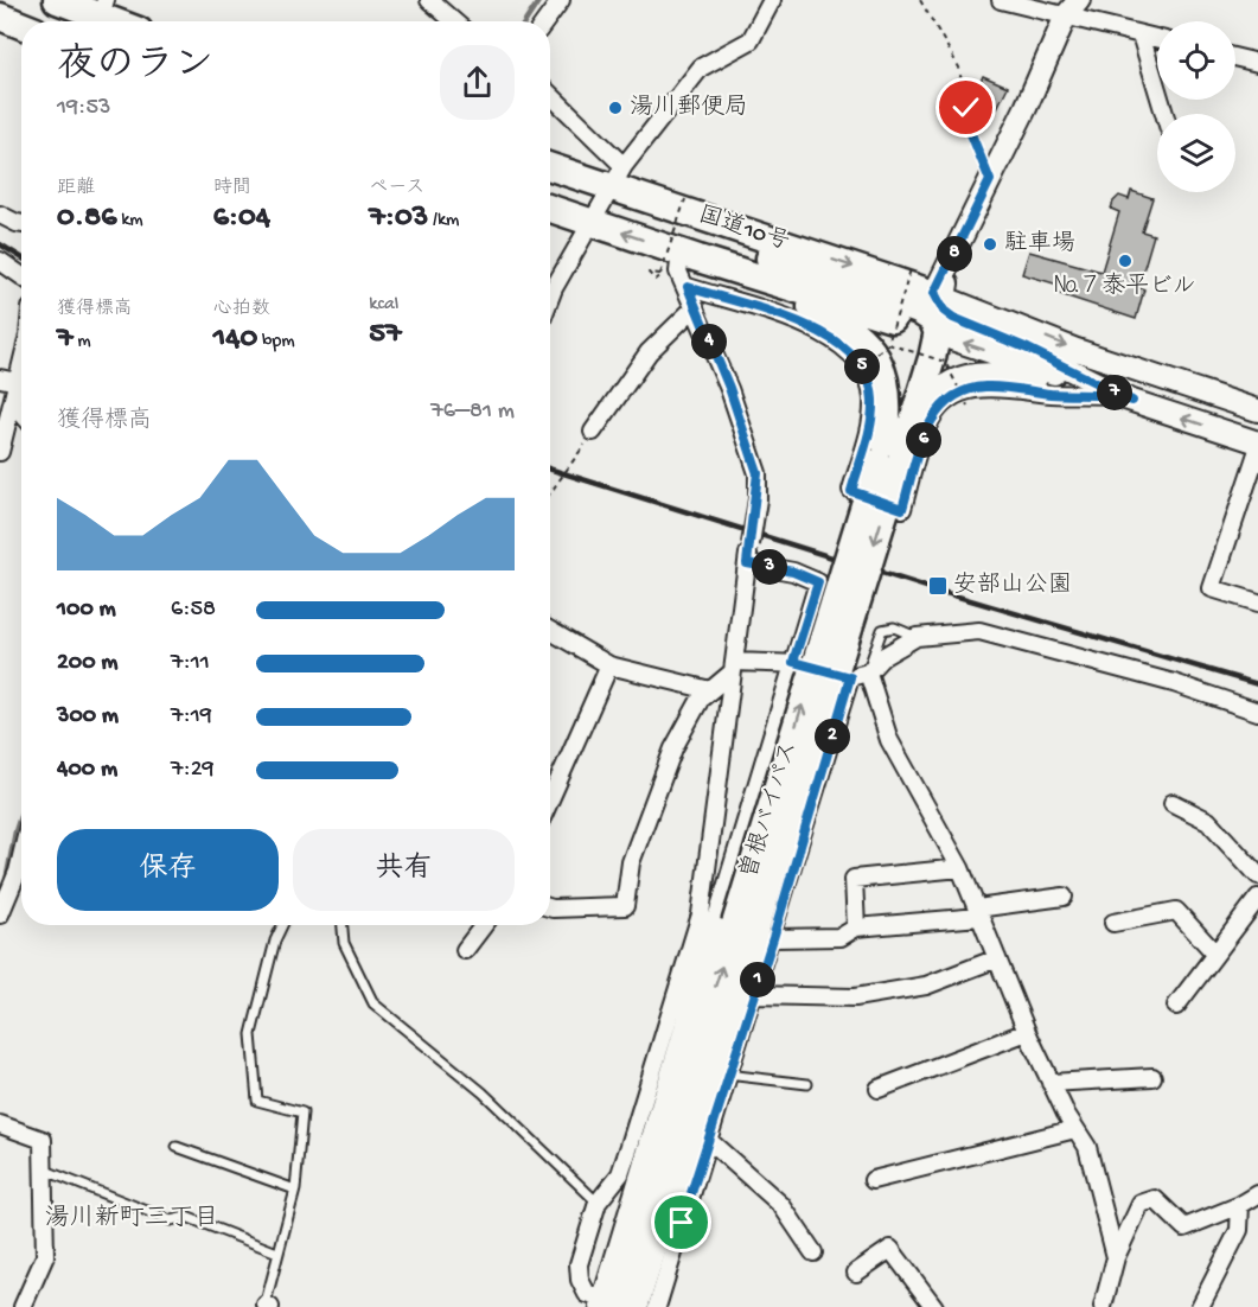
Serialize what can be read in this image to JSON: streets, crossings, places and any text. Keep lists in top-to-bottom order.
{
  "streets": {
    "highway": ["国道10号", "曽根バイパス"]
  },
  "crossings": [
    ["国道10号", "曽根バイパス"]
  ],
  "districts": ["湯川新町三丁目"],
  "places": {
    "other": ["湯川郵便局", "駐車場", "№７泰平ビル"],
    "transit": ["安部山公園"]
  },
  "page": {
    "heading": ["夜のラン", "19:53"],
    "stats": [
      ["距離", "0.86 km"],
      ["時間", "6:04"],
      ["ペース", "7:03 /km"],
      ["獲得標高", "7 m"],
      ["心拍数", "140 bpm"],
      ["kcal", "57"]
    ],
    "pins": [
      "8",
      "4",
      "5",
      "7",
      "6",
      "3",
      "2",
      "1"
    ],
    "chart": ["獲得標高", "76–81 m"],
    "list": [
      {
        "name": "100 m",
        "note": "6:58"
      },
      {
        "name": "200 m",
        "note": "7:11"
      },
      {
        "name": "300 m",
        "note": "7:19"
      },
      {
        "name": "400 m",
        "note": "7:29"
      }
    ],
    "buttons": ["保存", "共有"]
  }
}
